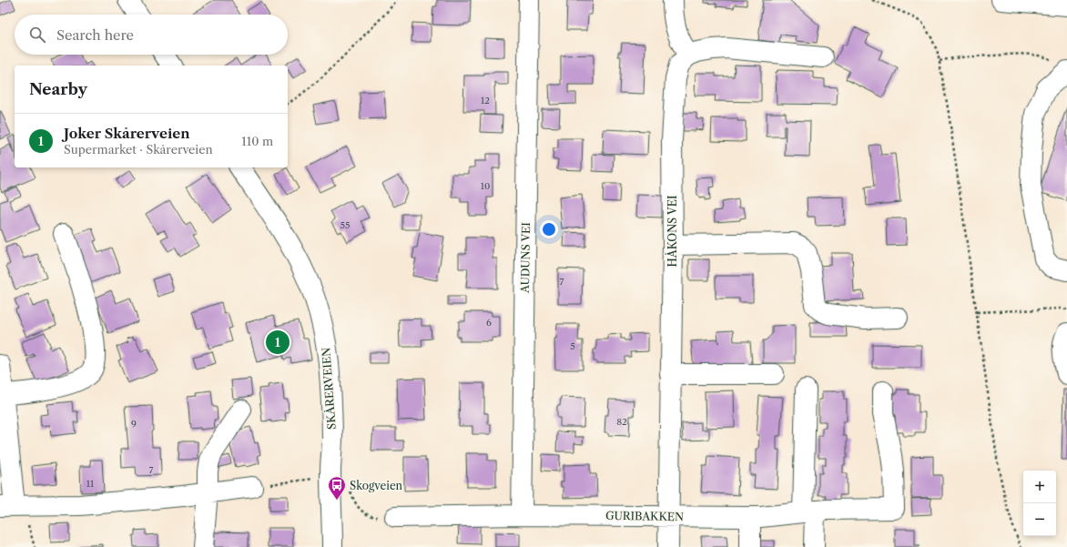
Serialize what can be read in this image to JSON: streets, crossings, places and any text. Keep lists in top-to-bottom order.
{
  "streets": {
    "main road": [
      "HÅKONS VEI",
      "AUDUNS VEI",
      "SKÅRERVEIEN",
      "GURIBAKKEN"
    ]
  },
  "crossings": [
    ["HÅKONS VEI", "GURIBAKKEN"],
    ["AUDUNS VEI", "GURIBAKKEN"]
  ],
  "places": {
    "bus stop": ["Skogveien"]
  },
  "house_numbers": [
    "12",
    "10",
    "55",
    "7",
    "6",
    "5",
    "82",
    "9",
    "7",
    "11"
  ],
  "page": {
    "search": "Search here",
    "heading": "Nearby",
    "list": [
      {
        "mark": "1",
        "name": "Joker Skårerveien",
        "note": "Supermarket · Skårerveien",
        "value": "110 m"
      }
    ],
    "pins": "1",
    "map_buttons": ["+", "−"]
  }
}
